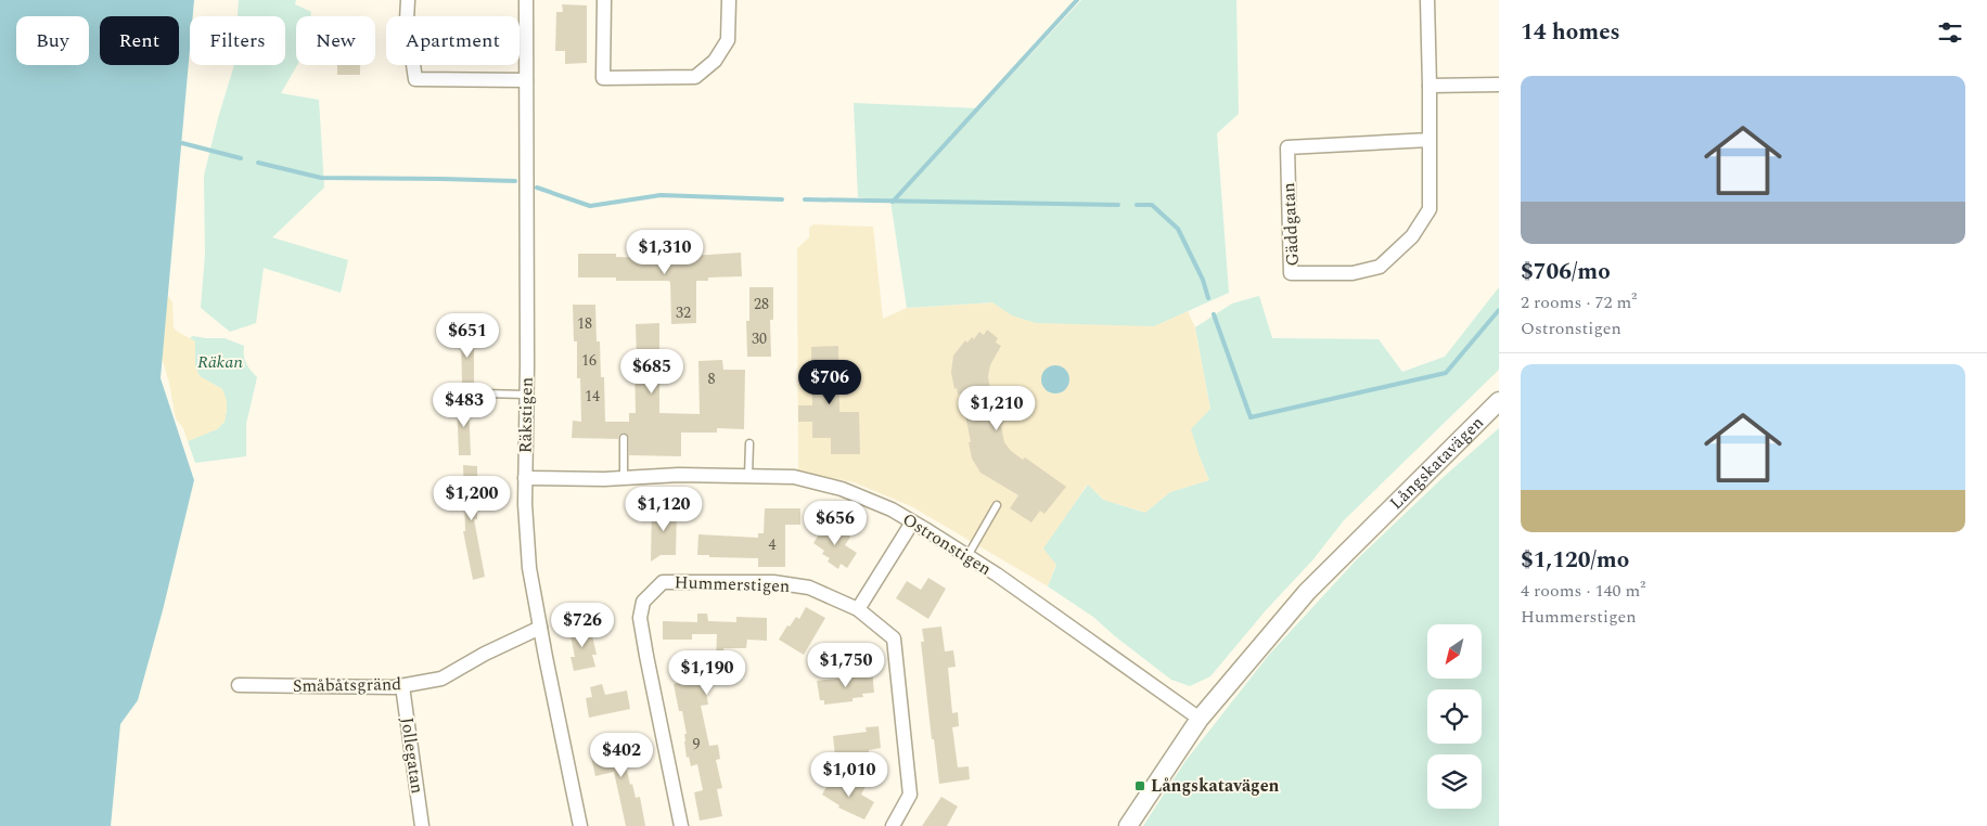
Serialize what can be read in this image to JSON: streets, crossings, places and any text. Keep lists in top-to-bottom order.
{
  "streets": {
    "street": [
      "Gäddgatan",
      "Räkstigen",
      "Långskatavägen",
      "Ostronstigen",
      "Hummerstigen",
      "Småbåtsgränd",
      "Jollegatan"
    ]
  },
  "crossings": [
    ["Räkstigen", "Ostronstigen"],
    ["Räkstigen", "Småbåtsgränd"],
    ["Långskatavägen", "Ostronstigen"],
    ["Småbåtsgränd", "Jollegatan"]
  ],
  "parks": ["Räkan"],
  "places": {
    "transit": ["Långskatavägen"]
  },
  "house_numbers": [
    "28",
    "32",
    "18",
    "30",
    "16",
    "8",
    "14",
    "4",
    "9"
  ],
  "north": "bottom left",
  "page": {
    "heading": "14 homes",
    "chip": [
      "Buy",
      "Rent",
      "Filters",
      "New",
      "Apartment"
    ],
    "list": [
      {
        "name": "$706/mo",
        "note": "2 rooms · 72 m² · Ostronstigen"
      },
      {
        "name": "$1,120/mo",
        "note": "4 rooms · 140 m² · Hummerstigen"
      }
    ],
    "price": [
      "$1,310",
      "$651",
      "$685",
      "$706",
      "$483",
      "$1,210",
      "$1,200",
      "$1,120",
      "$656",
      "$726",
      "$1,750",
      "$1,190",
      "$402",
      "$1,010"
    ]
  }
}
